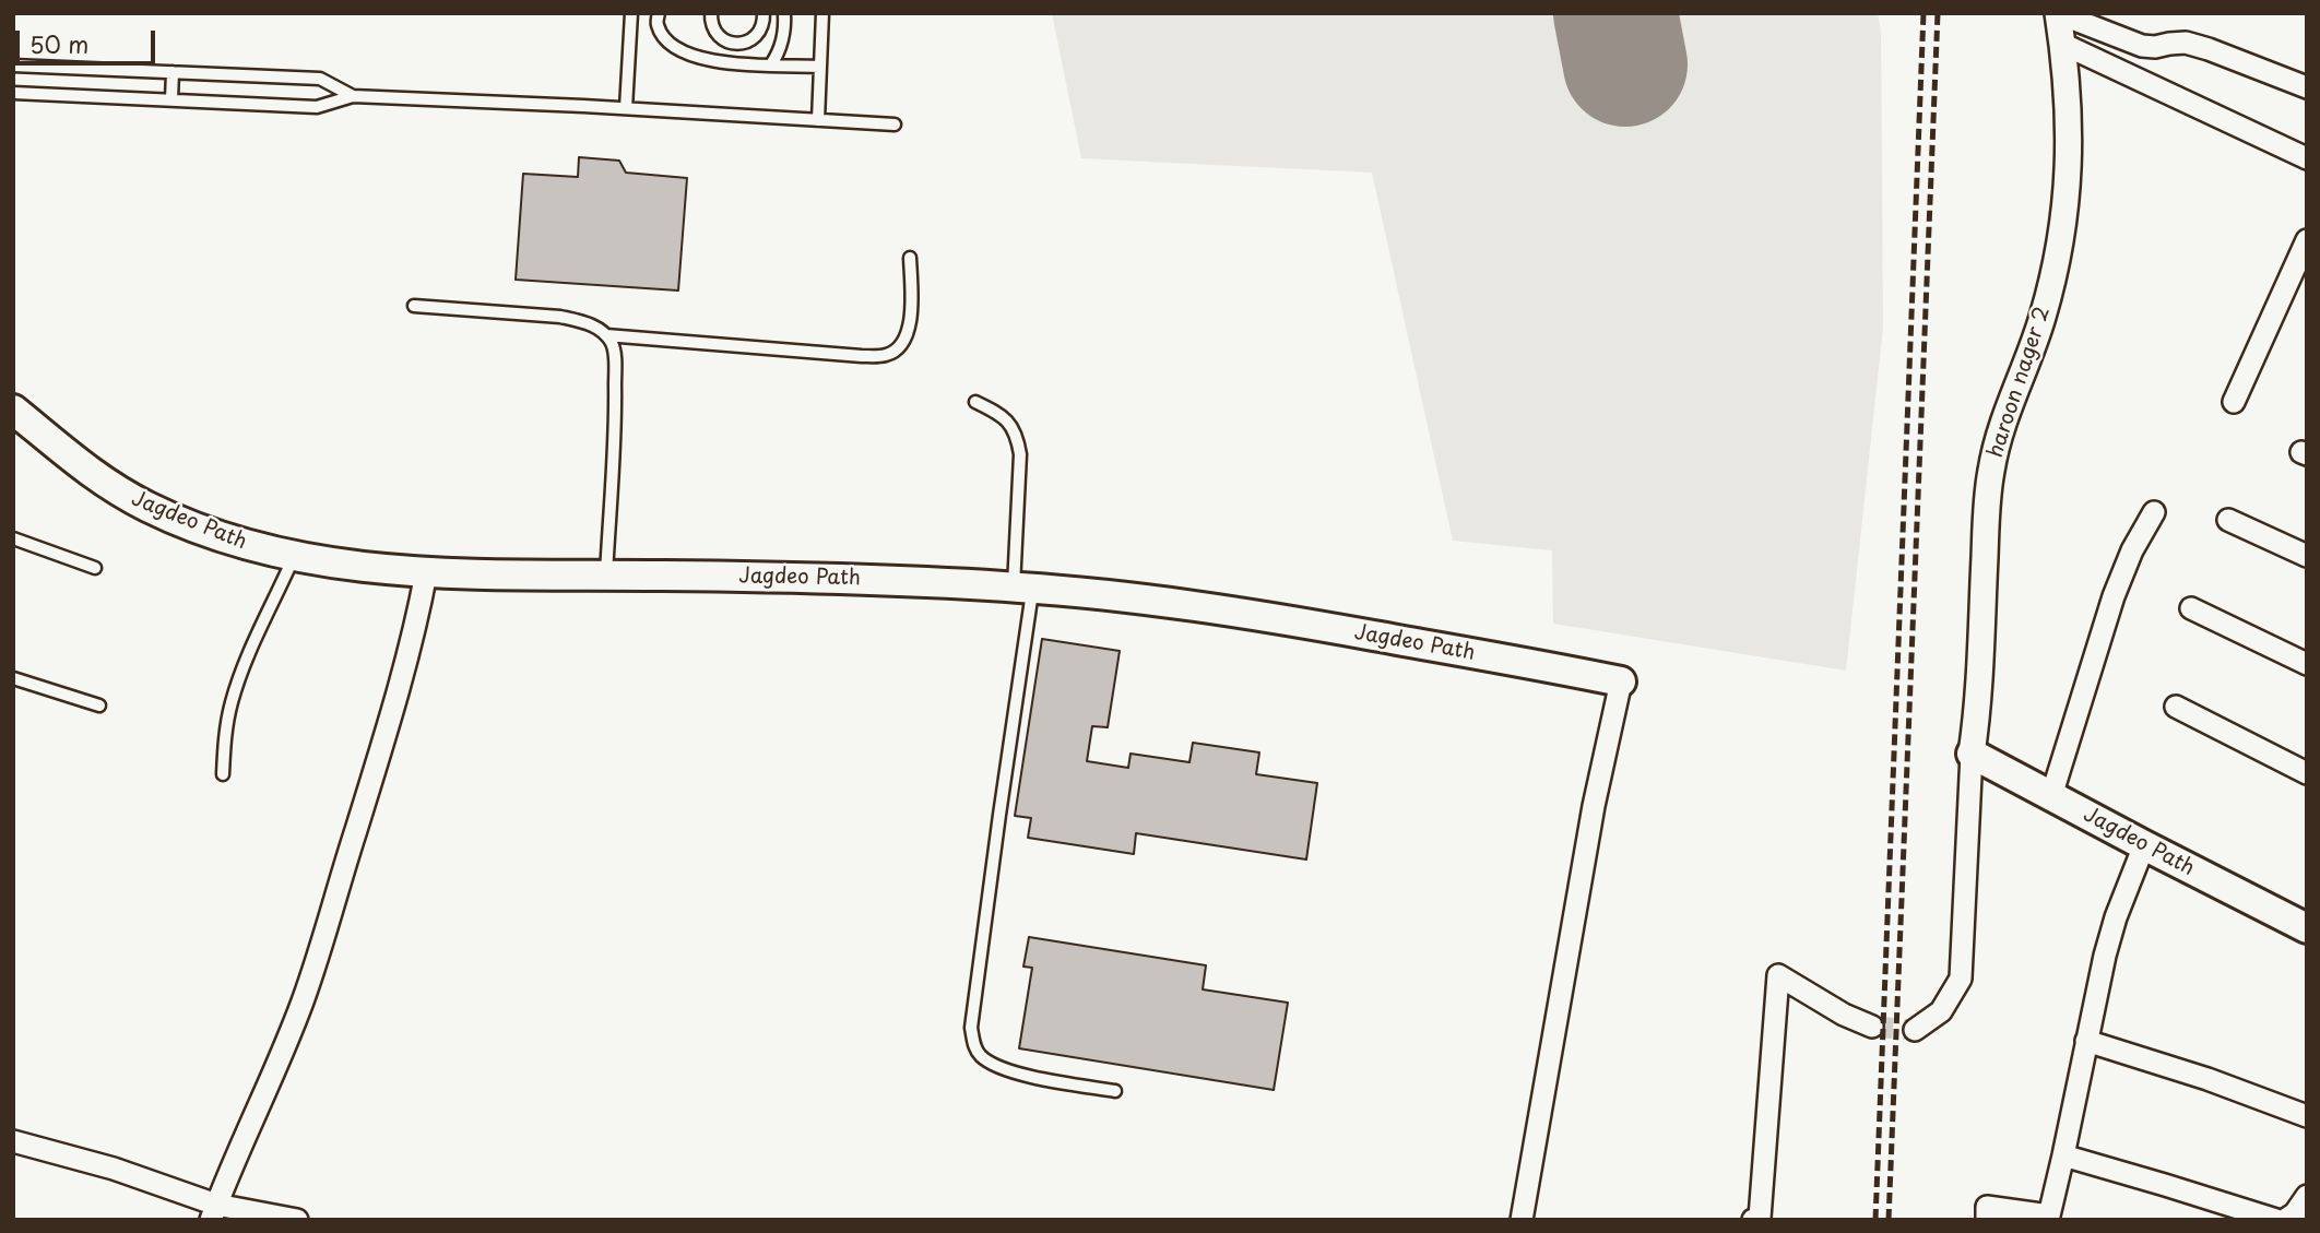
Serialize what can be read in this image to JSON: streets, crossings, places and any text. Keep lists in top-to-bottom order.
{
  "streets": {
    "main road": ["Jagdeo Path"],
    "street": ["haroon nager 2"]
  },
  "crossings": [
    ["haroon nager 2", "Jagdeo Path"]
  ],
  "scale_bar": "50 m"
}
